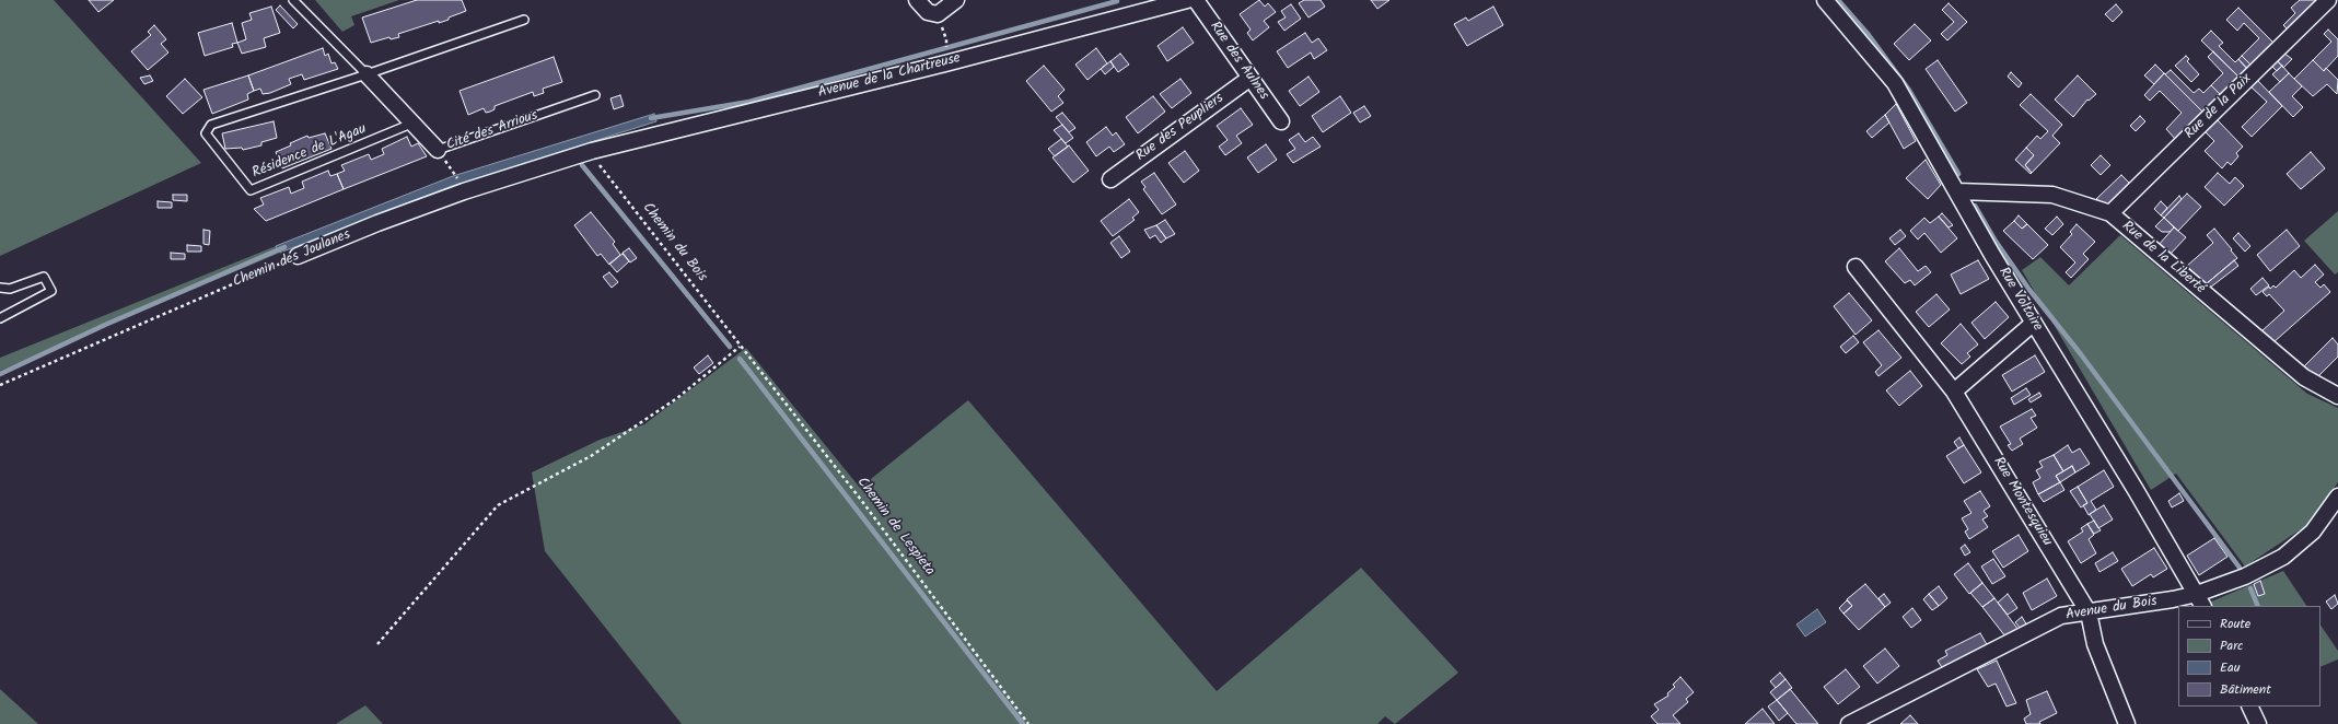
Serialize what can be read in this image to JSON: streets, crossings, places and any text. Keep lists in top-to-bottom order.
{
  "streets": {
    "street": [
      "Rue des Aulnes",
      "Avenue de la Chartreuse",
      "Rue de la Paix",
      "Rue des Peupliers",
      "Cité des Arrious",
      "Rue de la Liberté",
      "Chemin des Joulanes",
      "Rue Voltaire",
      "Rue Montesquieu",
      "Avenue du Bois"
    ],
    "lane": ["Résidence de L'Agau"],
    "path": ["Chemin du Bois", "Chemin de Lespieta"]
  },
  "crossings": [
    ["Rue des Aulnes", "Rue des Peupliers"],
    ["Avenue de la Chartreuse", "Chemin du Bois"],
    ["Avenue de la Chartreuse", "Chemin des Joulanes"],
    ["Rue de la Paix", "Rue de la Liberté"],
    ["Cité des Arrious", "Résidence de L'Agau"],
    ["Chemin du Bois", "Chemin des Joulanes"],
    ["Chemin du Bois", "Chemin de Lespieta"],
    ["Rue de la Liberté", "Rue Voltaire"],
    ["Rue Voltaire", "Avenue du Bois"],
    ["Rue Montesquieu", "Avenue du Bois"]
  ],
  "legend": [
    "Route",
    "Parc",
    "Eau",
    "Bâtiment"
  ]
}
